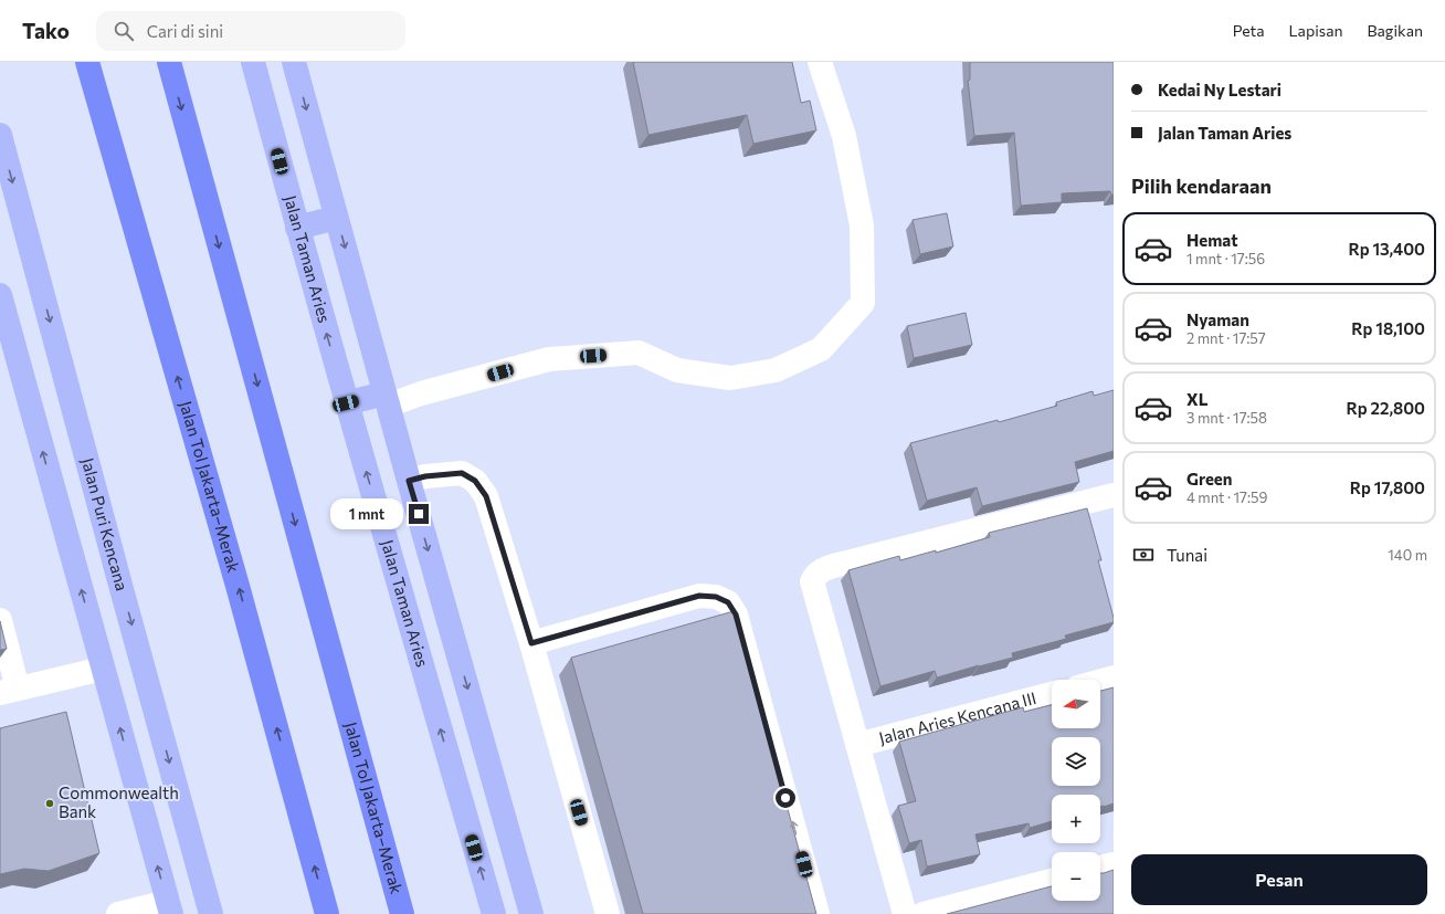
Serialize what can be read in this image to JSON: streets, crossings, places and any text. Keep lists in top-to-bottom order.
{
  "streets": {
    "highway": ["Jalan Tol Jakarta–Merak"],
    "main road": ["Jalan Taman Aries", "Jalan Puri Kencana"],
    "street": ["Jalan Aries Kencana III"]
  },
  "places": ["Commonwealth Bank"],
  "north": "left",
  "page": {
    "header": "Tako",
    "search": "Cari di sini",
    "nav": ["Peta", "Lapisan", "Bagikan"],
    "banner": ["Kedai Ny Lestari", "Jalan Taman Aries"],
    "heading": "Pilih kendaraan",
    "list": [
      {
        "name": "Hemat",
        "note": "1 mnt · 17:56",
        "value": "Rp 13,400"
      },
      {
        "name": "Nyaman",
        "note": "2 mnt · 17:57",
        "value": "Rp 18,100"
      },
      {
        "name": "XL",
        "note": "3 mnt · 17:58",
        "value": "Rp 22,800"
      },
      {
        "name": "Green",
        "note": "4 mnt · 17:59",
        "value": "Rp 17,800"
      }
    ],
    "bubble": "1 mnt",
    "pay": ["Tunai", "140 m"],
    "map_buttons": ["+", "−"],
    "buttons": "Pesan"
  }
}
